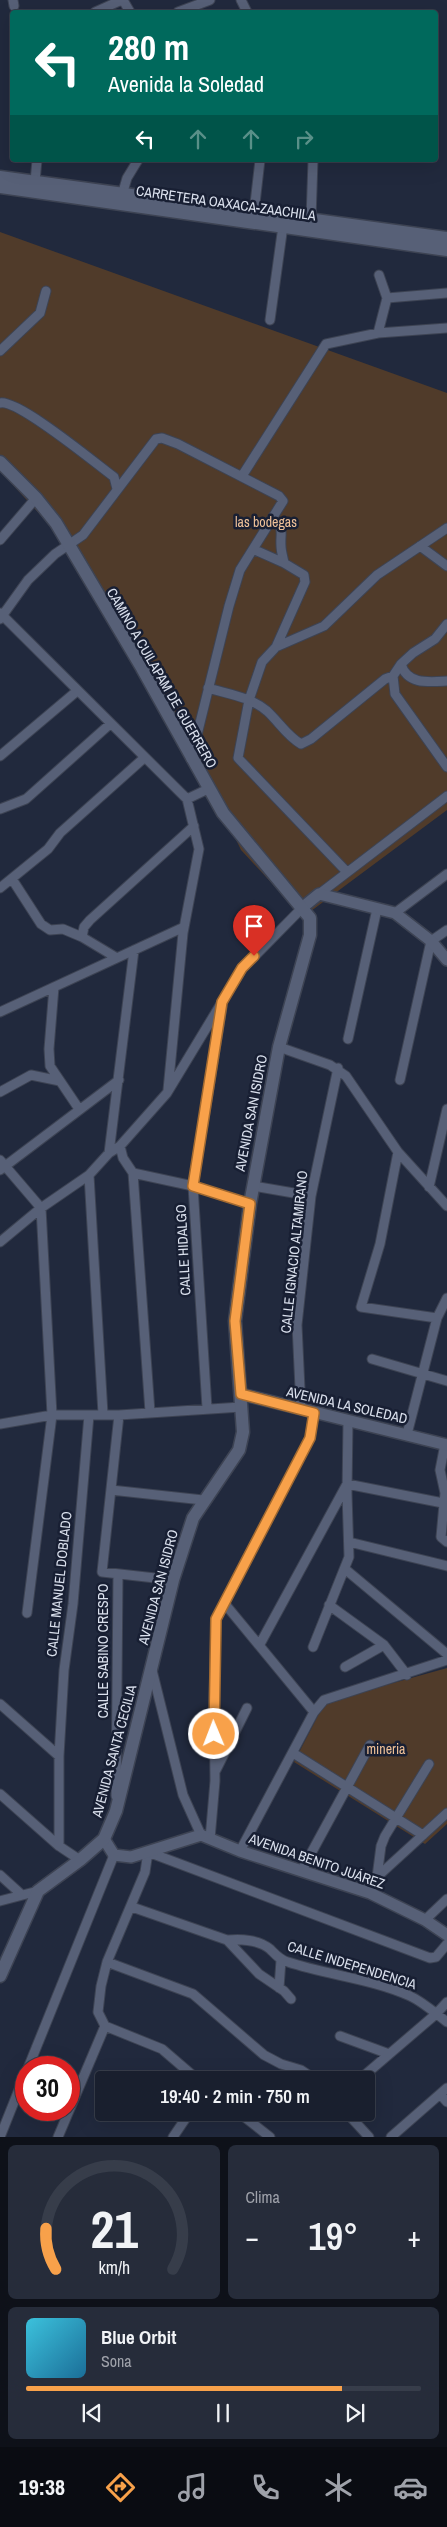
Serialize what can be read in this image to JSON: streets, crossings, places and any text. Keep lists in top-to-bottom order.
{
  "streets": {
    "main road": [
      "CARRETERA OAXACA-ZAACHILA",
      "CAMINO A CUILAPAM DE GUERRERO",
      "AVENIDA SAN ISIDRO",
      "AVENIDA SANTA CECILIA"
    ],
    "street": [
      "CALLE HIDALGO",
      "CALLE IGNACIO ALTAMIRANO",
      "AVENIDA LA SOLEDAD",
      "CALLE MANUEL DOBLADO",
      "CALLE SABINO CRESPO",
      "AVENIDA BENITO JUÁREZ",
      "CALLE INDEPENDENCIA"
    ]
  },
  "crossings": [
    ["CAMINO A CUILAPAM DE GUERRERO", "AVENIDA SAN ISIDRO"],
    ["AVENIDA SAN ISIDRO", "AVENIDA LA SOLEDAD"],
    ["AVENIDA SAN ISIDRO", "AVENIDA SANTA CECILIA"],
    ["CALLE IGNACIO ALTAMIRANO", "AVENIDA LA SOLEDAD"],
    ["CALLE SABINO CRESPO", "AVENIDA SANTA CECILIA"]
  ],
  "parks": ["las bodegas", "mineria"],
  "page": {
    "turn": ["280 m", "Avenida la Soledad"],
    "limit": "30",
    "trip": "19:40 · 2 min · 750 m",
    "tile": "Clima",
    "heat": ["−", "19°", "+"],
    "song": ["Blue Orbit", "Sona"],
    "tabs": "19:38",
    "gauge": ["21", "km/h"]
  }
}
